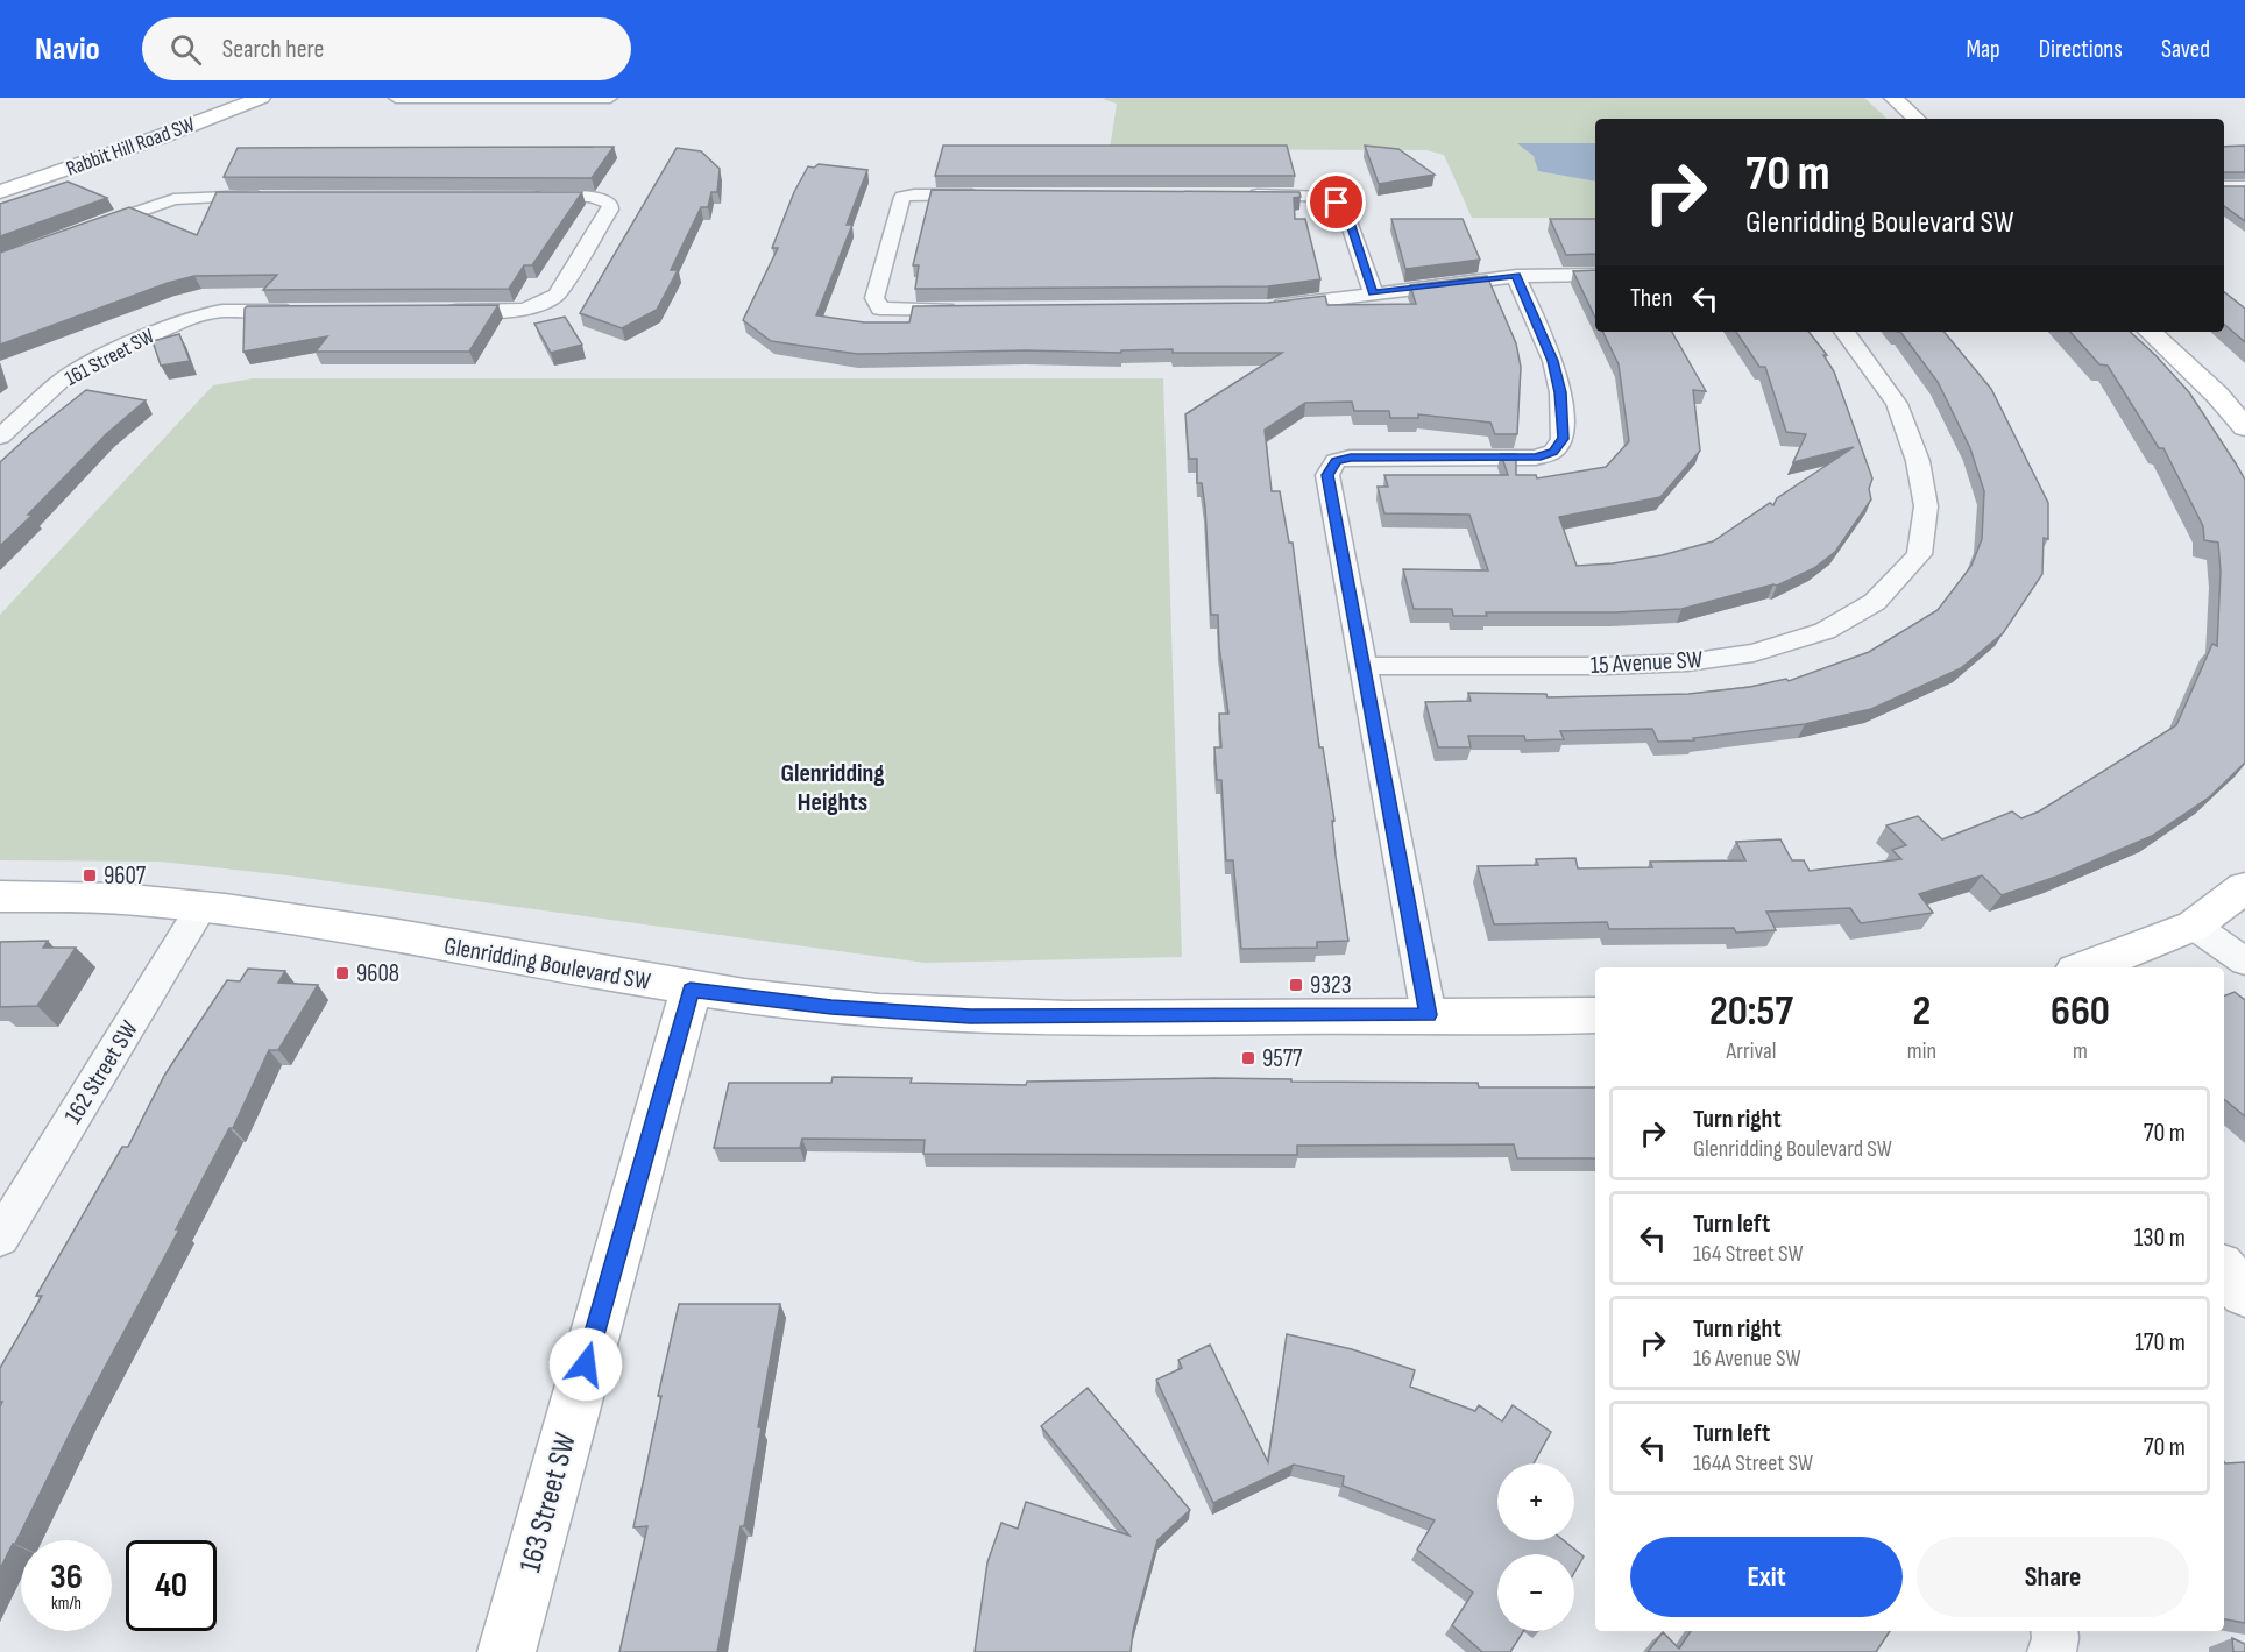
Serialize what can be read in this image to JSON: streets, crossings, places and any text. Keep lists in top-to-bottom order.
{
  "streets": {
    "street": [
      "Rabbit Hill Road SW",
      "161 Street SW",
      "15 Avenue SW",
      "Glenridding Boulevard SW",
      "162 Street SW",
      "163 Street SW"
    ]
  },
  "crossings": [
    ["Glenridding Boulevard SW", "162 Street SW"],
    ["Glenridding Boulevard SW", "163 Street SW"]
  ],
  "districts": ["Glenridding Heights"],
  "places": {
    "transit": [
      "9607",
      "9608",
      "9323",
      "9577"
    ]
  },
  "page": {
    "header": "Navio",
    "search": "Search here",
    "nav": ["Map", "Directions", "Saved"],
    "turn": ["70 m", "Glenridding Boulevard SW"],
    "then": "Then",
    "eta": [
      "20:57",
      "Arrival",
      "2",
      "min",
      "660",
      "m"
    ],
    "list": [
      {
        "name": "Turn right",
        "note": "Glenridding Boulevard SW",
        "value": "70 m"
      },
      {
        "name": "Turn left",
        "note": "164 Street SW",
        "value": "130 m"
      },
      {
        "name": "Turn right",
        "note": "16 Avenue SW",
        "value": "170 m"
      },
      {
        "name": "Turn left",
        "note": "164A Street SW",
        "value": "70 m"
      }
    ],
    "map_buttons": ["+", "−"],
    "buttons": ["Exit", "Share"],
    "speed": "36 km/h",
    "limit": "40"
  }
}
